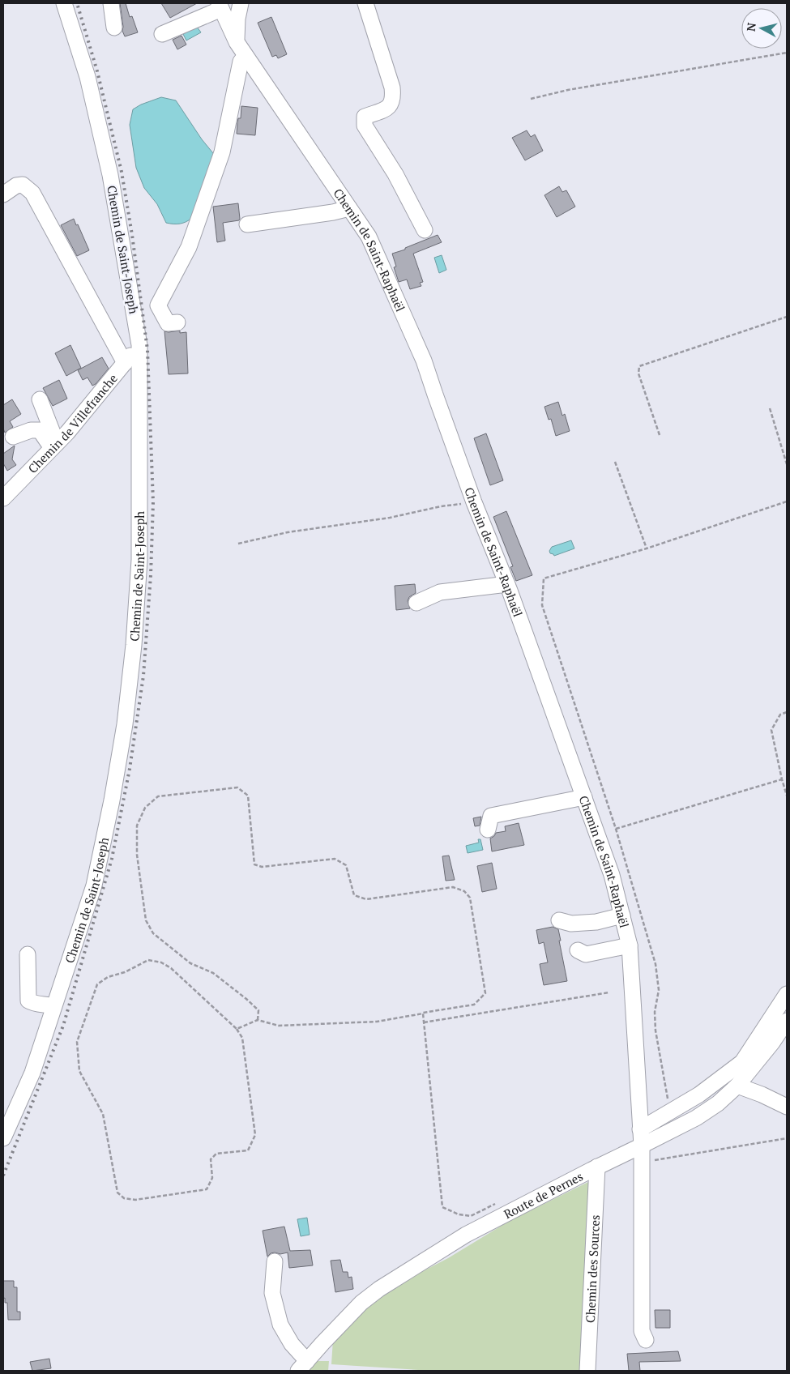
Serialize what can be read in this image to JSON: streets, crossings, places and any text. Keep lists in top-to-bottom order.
{
  "streets": {
    "street": [
      "Chemin de Saint-Joseph",
      "Chemin de Saint-Raphaël",
      "Chemin de Villefranche",
      "Route de Pernes",
      "Chemin des Sources"
    ]
  },
  "crossings": [
    ["Chemin de Saint-Joseph", "Chemin de Villefranche"],
    ["Chemin de Saint-Raphaël", "Route de Pernes"],
    ["Route de Pernes", "Chemin des Sources"]
  ],
  "north": "left"
}
